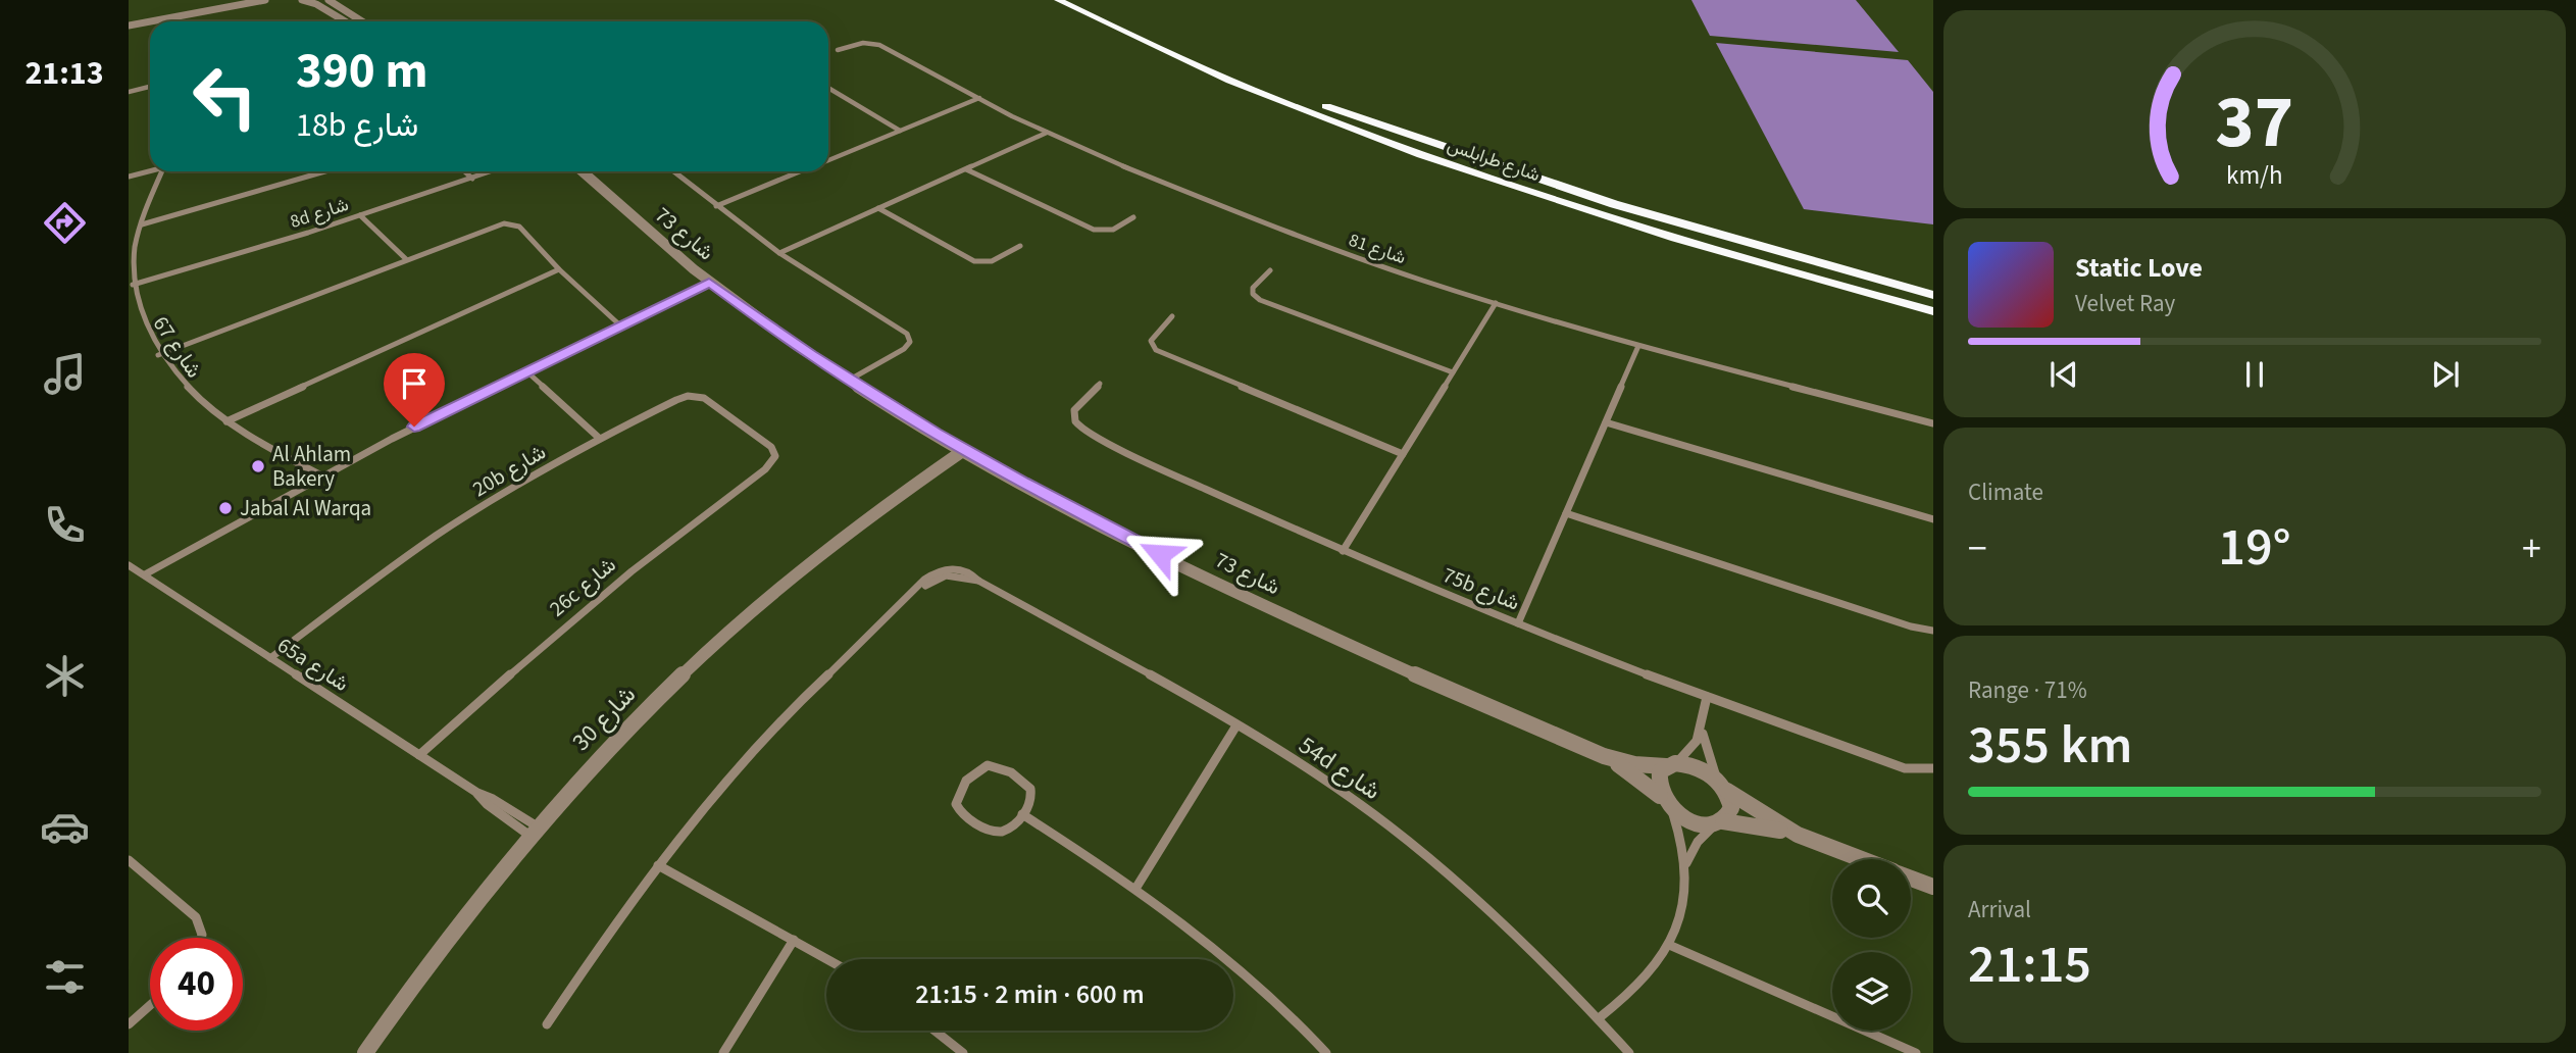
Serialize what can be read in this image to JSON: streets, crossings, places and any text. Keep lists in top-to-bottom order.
{
  "streets": {
    "highway": ["شارع طرابلس"],
    "street": [
      "8d شارع",
      "شارع 73",
      "شارع 81",
      "شارع 67",
      "20b شارع",
      "26c شارع",
      "75b شارع",
      "65a شارع",
      "شارع 30",
      "54d شارع"
    ]
  },
  "crossings": [
    ["8d شارع", "شارع 67"],
    ["شارع 73", "شارع 30"],
    ["20b شارع", "26c شارع"],
    ["20b شارع", "65a شارع"],
    ["26c شارع", "65a شارع"],
    ["65a شارع", "شارع 30"]
  ],
  "places": ["Al Ahlam Bakery", "Jabal Al Warqa"],
  "page": {
    "tabs": "21:13",
    "turn": ["390 m", "18b شارع"],
    "song": ["Static Love", "Velvet Ray"],
    "tile": [
      "Climate",
      ["Range · 71%", "355 km"],
      ["Arrival", "21:15"]
    ],
    "heat": ["−", "19°", "+"],
    "limit": "40",
    "trip": "21:15 · 2 min · 600 m",
    "gauge": ["37", "km/h"]
  }
}
